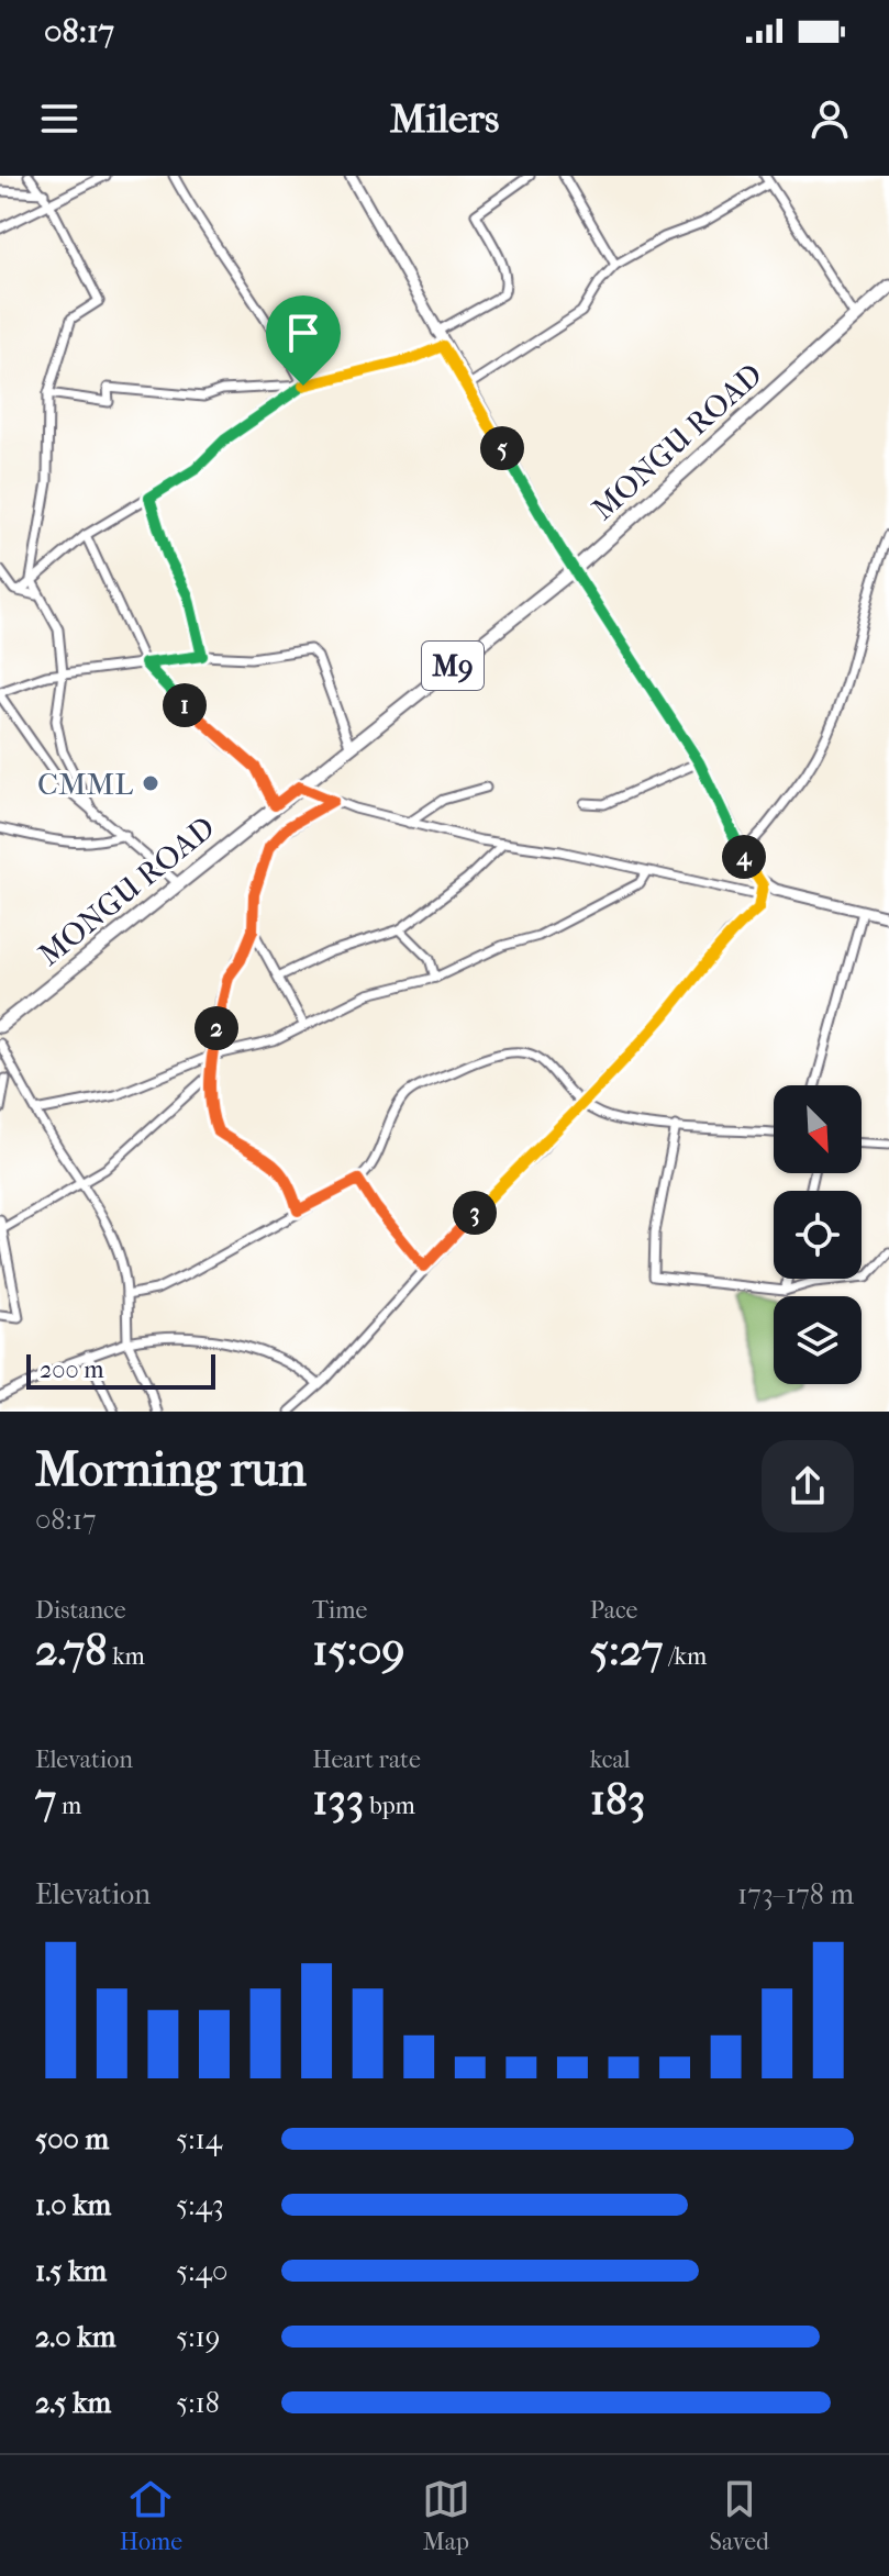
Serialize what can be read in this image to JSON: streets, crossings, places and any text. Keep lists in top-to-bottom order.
{
  "streets": {
    "main road": ["MONGU ROAD", "M9"]
  },
  "places": ["CMML"],
  "scale_bar": "200 m",
  "north": "bottom right",
  "page": {
    "status": "08:17",
    "header": "Milers",
    "pins": [
      "5",
      "1",
      "4",
      "2",
      "3"
    ],
    "scale": "200 m",
    "heading": ["Morning run", "08:17"],
    "stats": [
      ["Distance", "2.78 km"],
      ["Time", "15:09"],
      ["Pace", "5:27 /km"],
      ["Elevation", "7 m"],
      ["Heart rate", "133 bpm"],
      ["kcal", "183"]
    ],
    "chart": ["Elevation", "173–178 m"],
    "list": [
      {
        "name": "500 m",
        "note": "5:14"
      },
      {
        "name": "1.0 km",
        "note": "5:43"
      },
      {
        "name": "1.5 km",
        "note": "5:40"
      },
      {
        "name": "2.0 km",
        "note": "5:19"
      },
      {
        "name": "2.5 km",
        "note": "5:18"
      }
    ],
    "tabs": ["Home", "Map", "Saved"]
  }
}
